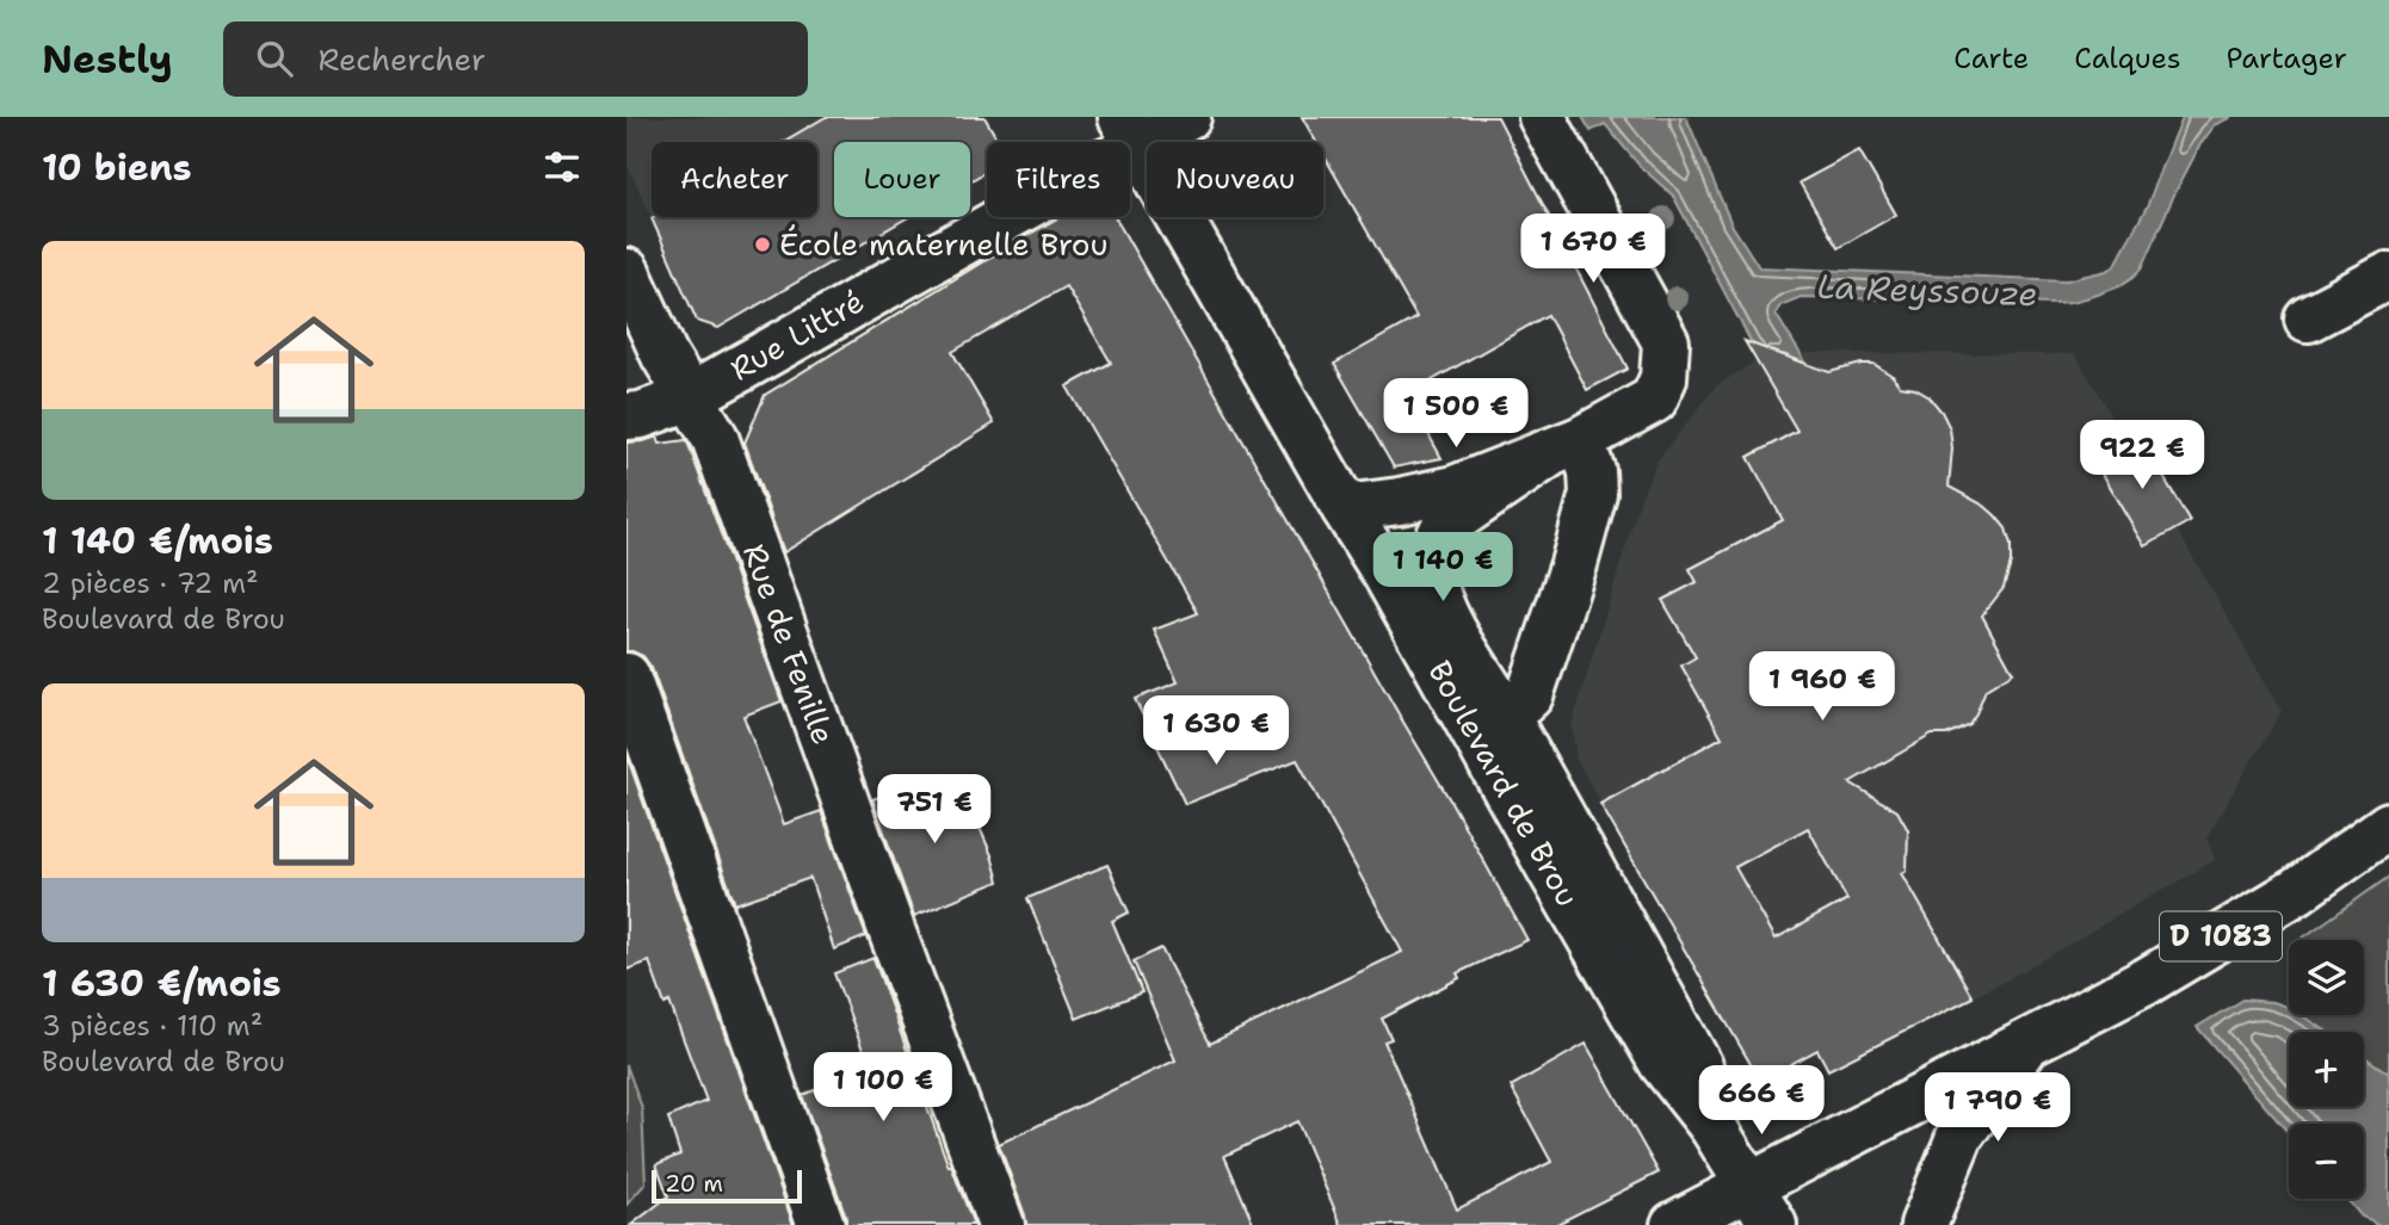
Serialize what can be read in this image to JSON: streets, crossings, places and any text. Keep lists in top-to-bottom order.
{
  "streets": {
    "street": [
      "Rue Littré",
      "Rue de Fenille",
      "Boulevard de Brou",
      "D 1083"
    ]
  },
  "crossings": [
    ["Rue Littré", "Rue de Fenille"],
    ["Rue Littré", "Boulevard de Brou"],
    ["Boulevard de Brou", "D 1083"]
  ],
  "water": ["La Reyssouze"],
  "places": ["École maternelle Brou"],
  "scale_bar": "20 m",
  "page": {
    "header": "Nestly",
    "search": "Rechercher",
    "nav": ["Carte", "Calques", "Partager"],
    "heading": "10 biens",
    "chip": [
      "Acheter",
      "Louer",
      "Filtres",
      "Nouveau"
    ],
    "price": [
      "1 670 €",
      "1 500 €",
      "922 €",
      "1 140 €",
      "1 960 €",
      "1 630 €",
      "751 €",
      "1 100 €",
      "666 €",
      "1 790 €"
    ],
    "list": [
      {
        "name": "1 140 €/mois",
        "note": "2 pièces · 72 m² · Boulevard de Brou"
      },
      {
        "name": "1 630 €/mois",
        "note": "3 pièces · 110 m² · Boulevard de Brou"
      }
    ],
    "map_buttons": ["+", "−"],
    "scale": "20 m"
  }
}
